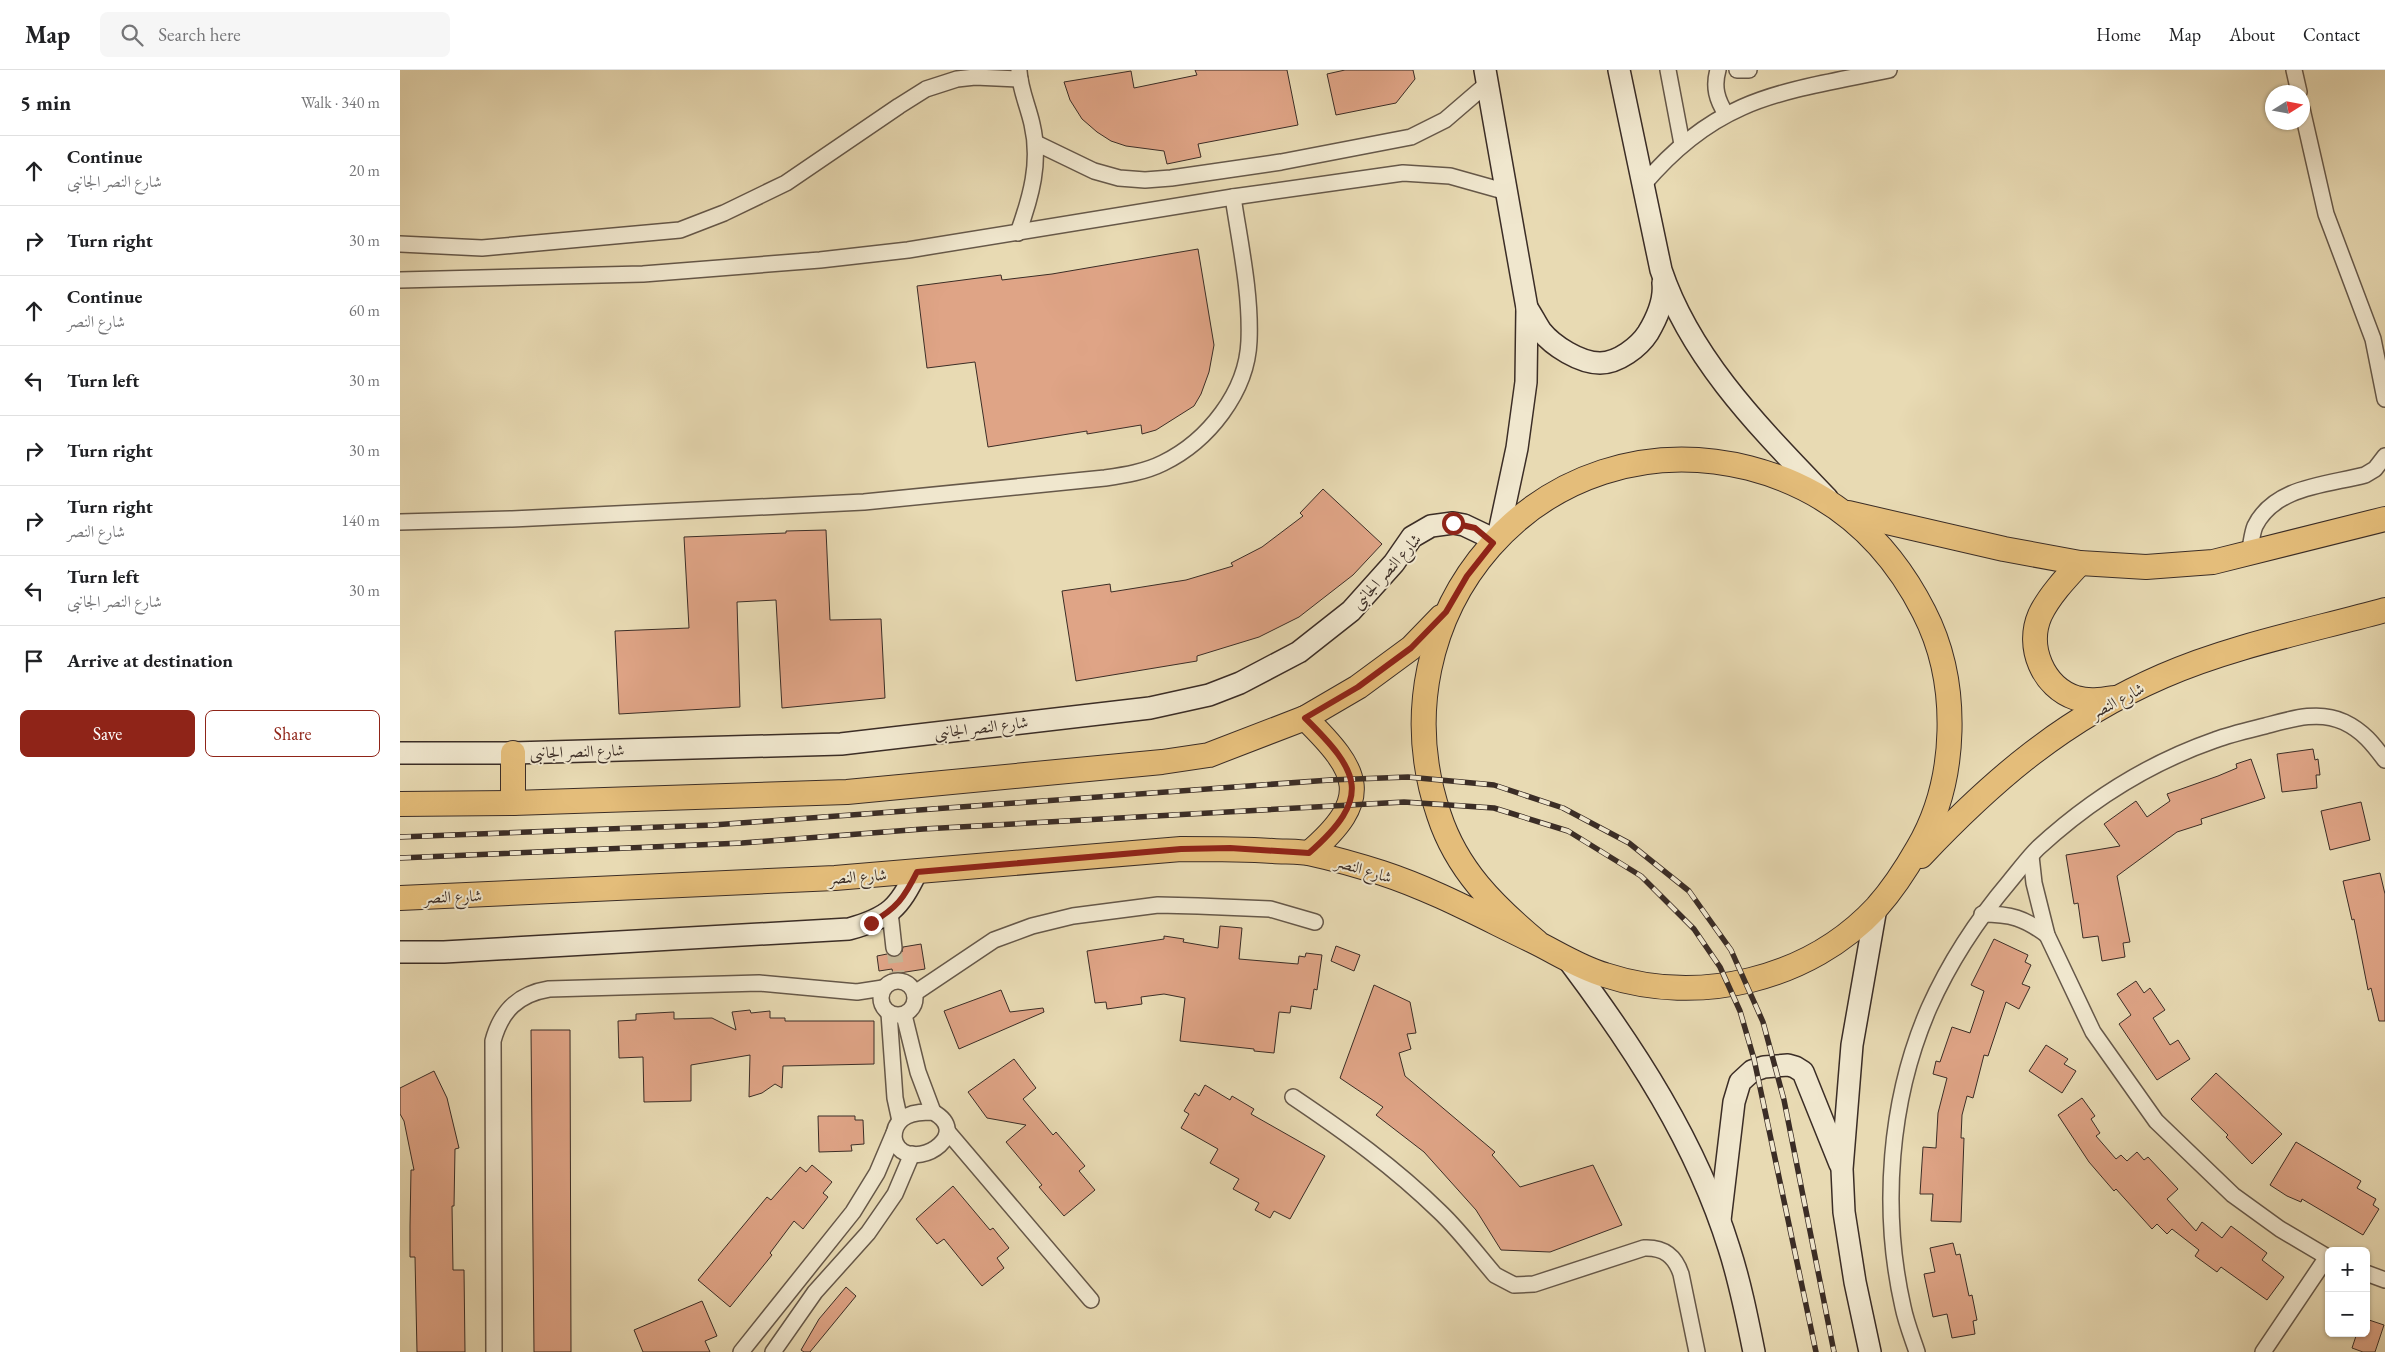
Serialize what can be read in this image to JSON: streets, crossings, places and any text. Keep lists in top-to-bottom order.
{
  "streets": {
    "main road": ["شارع النصر"],
    "street": ["شارع النصر الجانبى"]
  },
  "north": "right",
  "page": {
    "header": "Map",
    "search": "Search here",
    "nav": [
      "Home",
      "Map",
      "About",
      "Contact"
    ],
    "heading": ["5 min", "Walk · 340 m"],
    "list": [
      ["Continue", "شارع النصر الجانبى", "20 m"],
      ["Turn right", "30 m"],
      ["Continue", "شارع النصر", "60 m"],
      ["Turn left", "30 m"],
      ["Turn right", "30 m"],
      ["Turn right", "شارع النصر", "140 m"],
      ["Turn left", "شارع النصر الجانبى", "30 m"],
      "Arrive at destination"
    ],
    "buttons": ["Save", "Share"],
    "map_buttons": ["+", "−"]
  }
}
